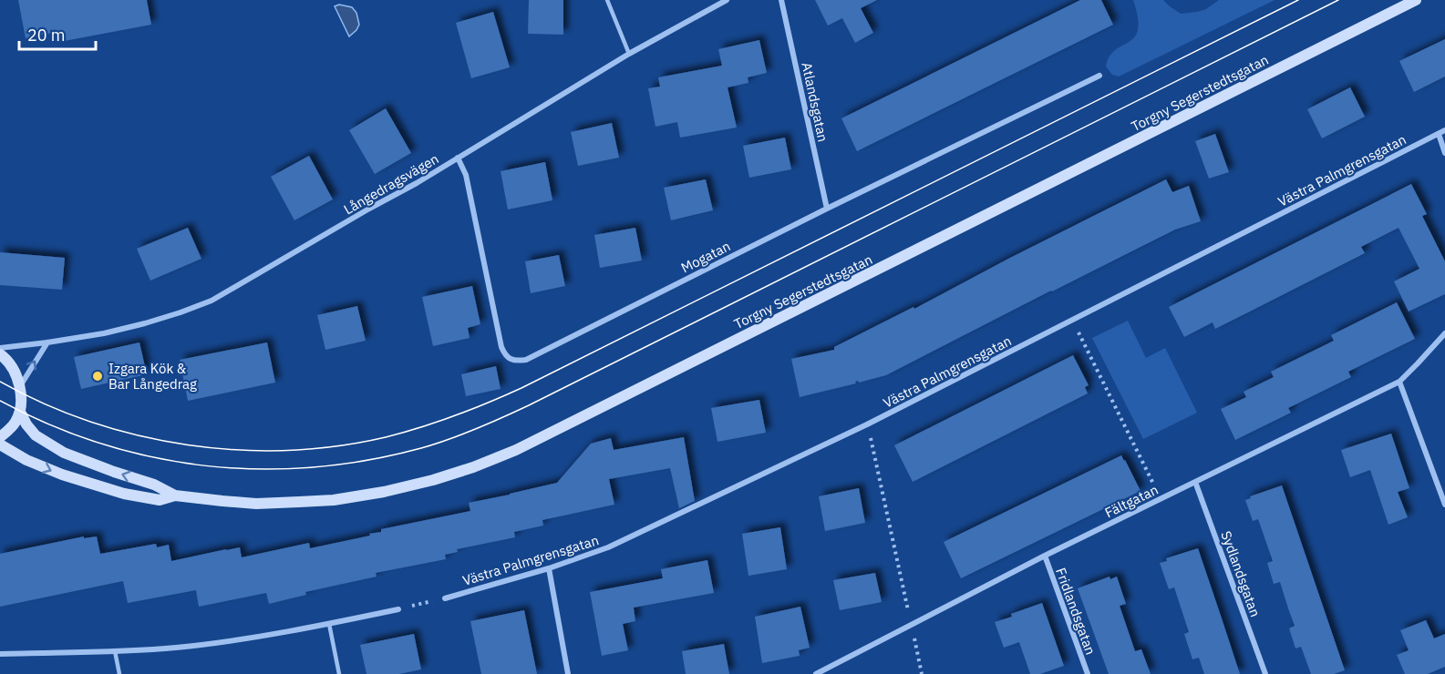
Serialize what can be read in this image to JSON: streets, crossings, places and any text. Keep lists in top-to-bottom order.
{
  "streets": {
    "street": [
      "Torgny Segerstedtsgatan",
      "Atlandsgatan",
      "Västra Palmgrensgatan",
      "Långedragsvägen",
      "Mogatan",
      "Fältgatan",
      "Sydlandsgatan",
      "Fridlandsgatan"
    ]
  },
  "crossings": [
    ["Atlandsgatan", "Mogatan"],
    ["Långedragsvägen", "Mogatan"],
    ["Fältgatan", "Sydlandsgatan"],
    ["Fältgatan", "Fridlandsgatan"]
  ],
  "places": ["Izgara Kök & Bar Långedrag"],
  "scale_bar": "20 m"
}
